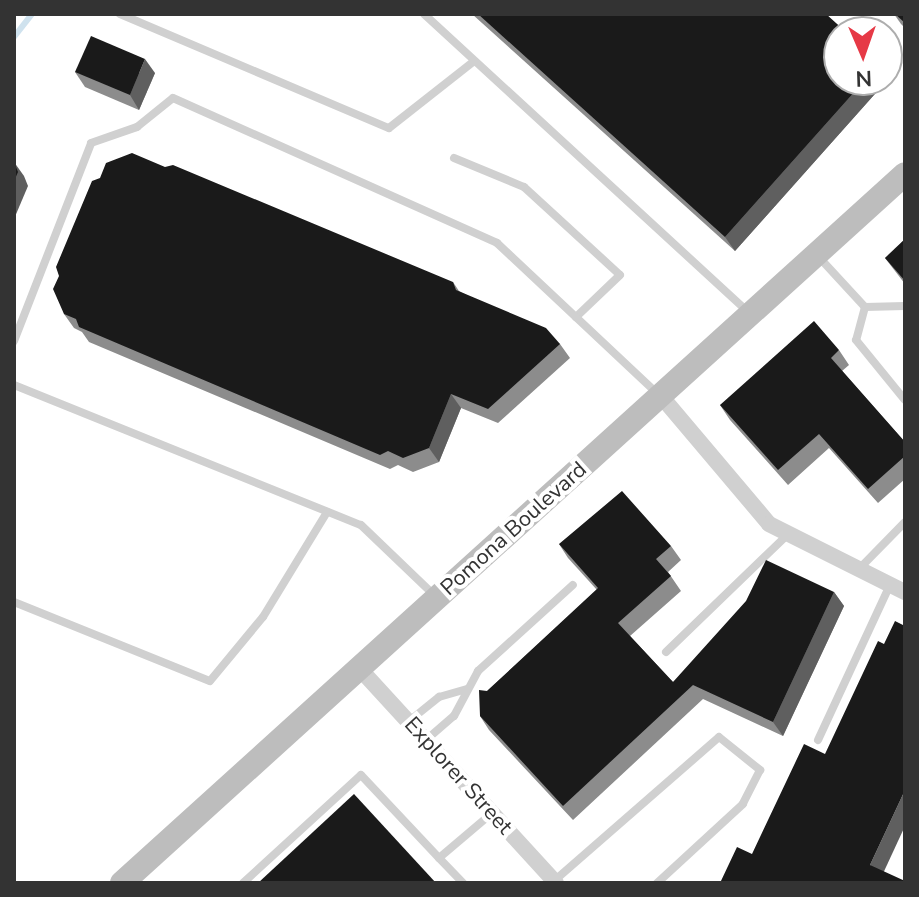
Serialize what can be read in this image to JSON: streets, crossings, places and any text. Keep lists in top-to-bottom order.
{
  "streets": {
    "street": ["Pomona Boulevard", "Explorer Street"]
  },
  "crossings": [
    ["Pomona Boulevard", "Explorer Street"]
  ],
  "north": "bottom"
}
